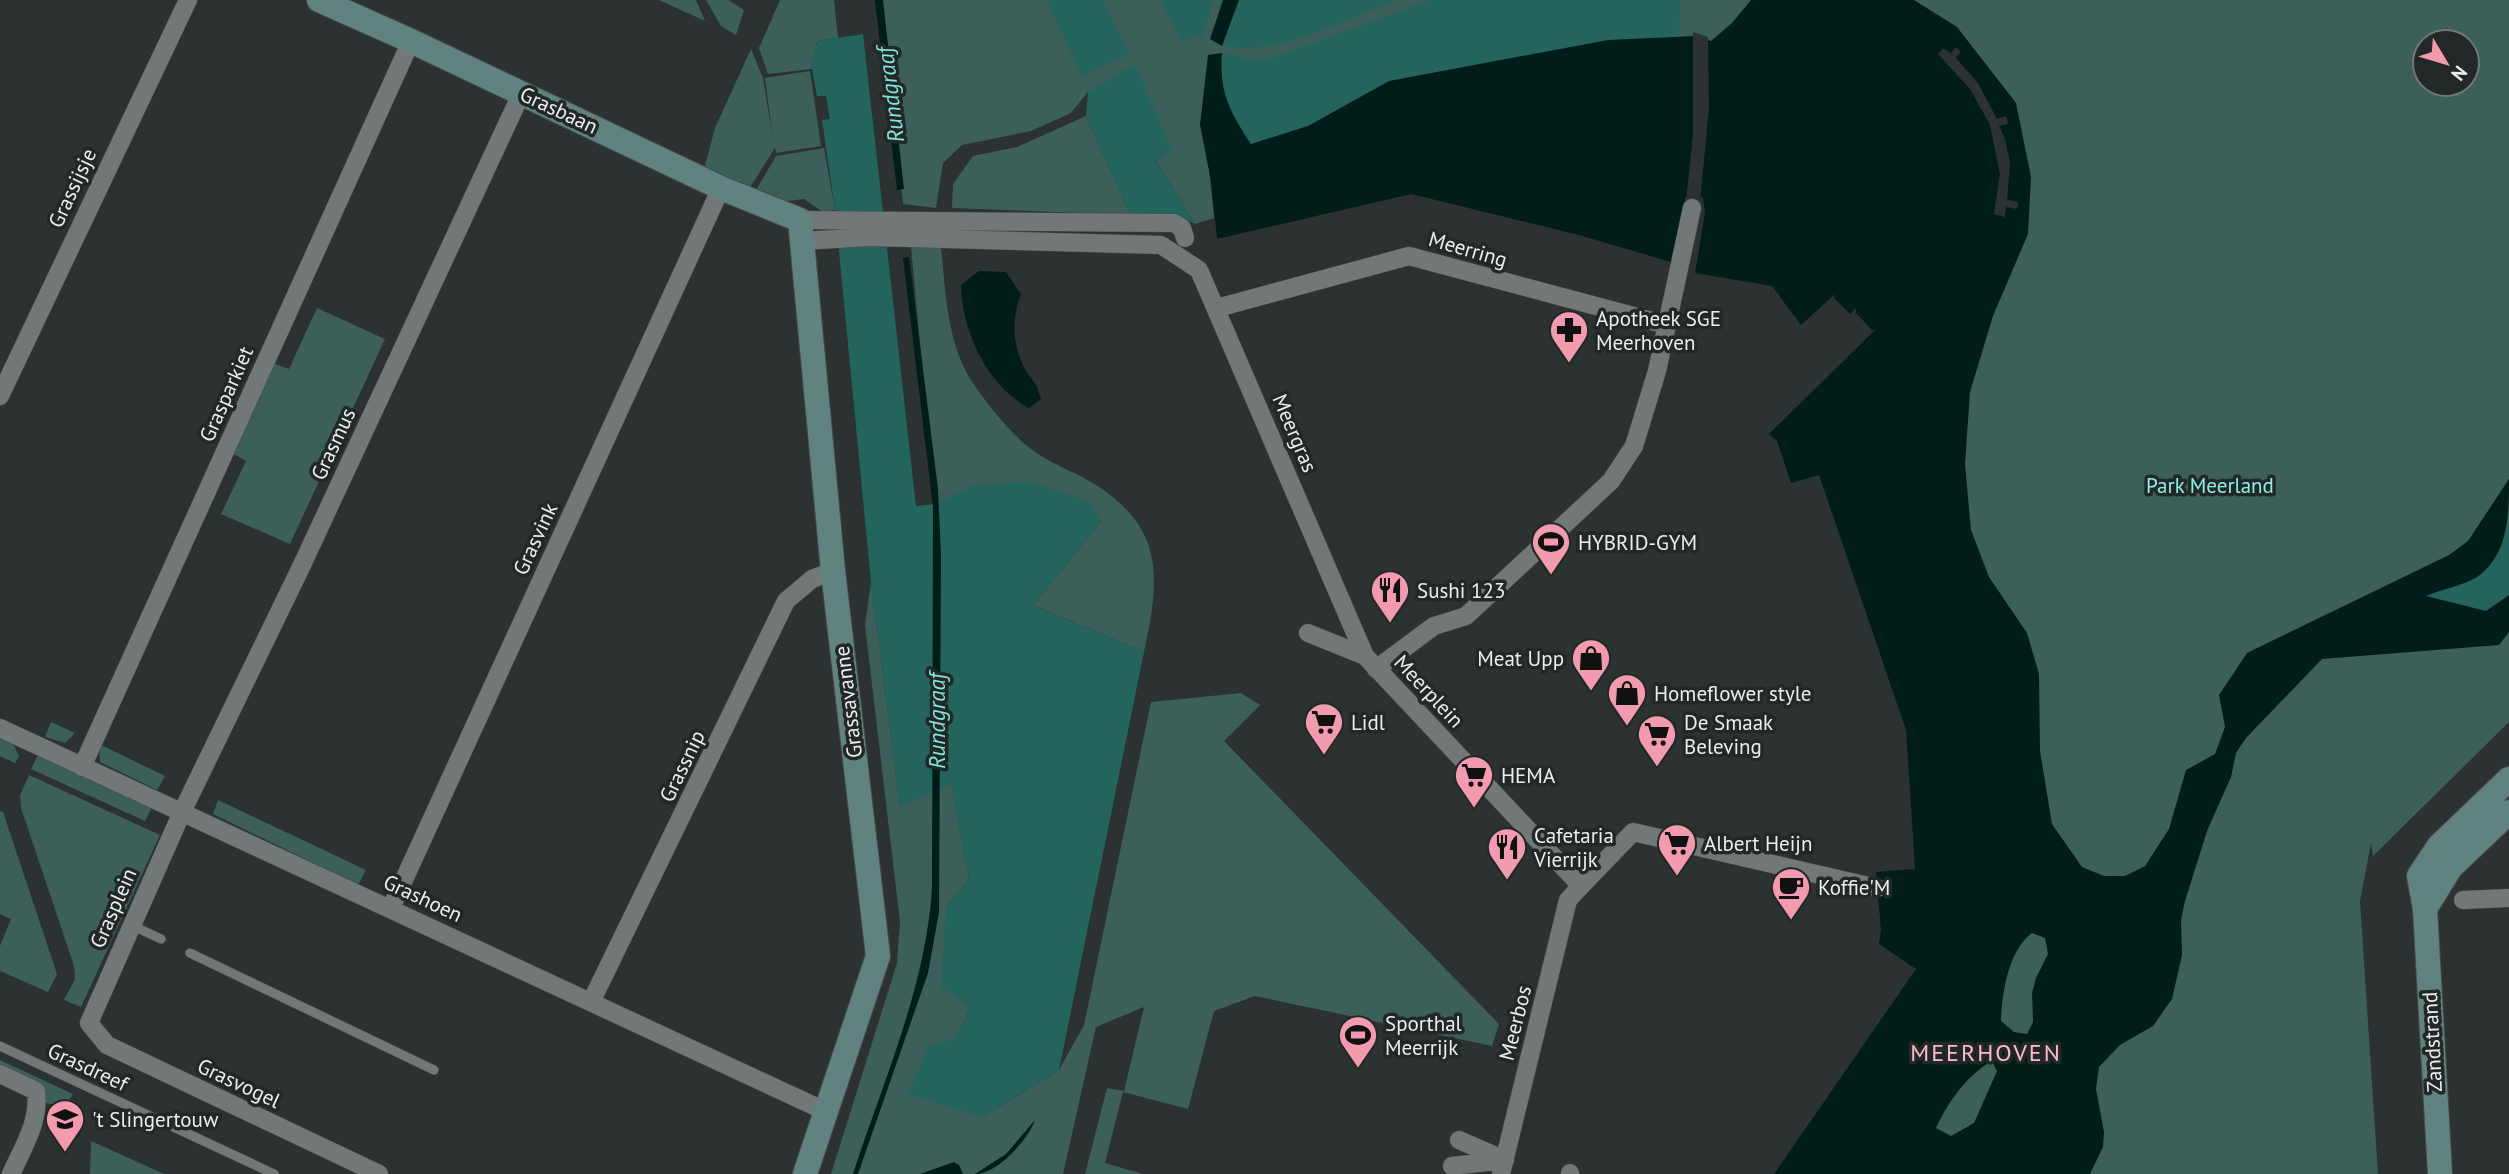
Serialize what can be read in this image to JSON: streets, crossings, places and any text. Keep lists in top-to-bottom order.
{
  "streets": {
    "street": [
      "Grasbaan",
      "Grassijsje",
      "Meerring",
      "Grasparkiet",
      "Meergras",
      "Grasmus",
      "Grasvink",
      "Meerplein",
      "Grassavanne",
      "Grassnip",
      "Grashoen",
      "Grasplein",
      "Meerbos",
      "Zandstrand",
      "Grasvogel"
    ],
    "lane": ["Grasdreef"]
  },
  "crossings": [
    ["Grasbaan", "Grasparkiet"],
    ["Grasbaan", "Meergras"],
    ["Grasbaan", "Grasmus"],
    ["Grasbaan", "Grasvink"],
    ["Grasbaan", "Grassavanne"],
    ["Meerring", "Meergras"],
    ["Grasparkiet", "Grashoen"],
    ["Meergras", "Meerplein"],
    ["Meergras", "Grassavanne"],
    ["Grasmus", "Grashoen"],
    ["Grasmus", "Grasplein"],
    ["Grasvink", "Grashoen"],
    ["Meerplein", "Meerbos"],
    ["Grassavanne", "Grassnip"],
    ["Grassavanne", "Grashoen"],
    ["Grassnip", "Grashoen"],
    ["Grashoen", "Grasplein"],
    ["Grasplein", "Grasvogel"]
  ],
  "districts": ["MEERHOVEN"],
  "water": ["Rundgraaf"],
  "parks": ["Park Meerland"],
  "places": {
    "pharmacy": ["Apotheek SGE Meerhoven"],
    "sports": ["HYBRID-GYM", "Sporthal Meerrijk"],
    "restaurant": ["Sushi 123", "Cafetaria Vierrijk"],
    "shop": ["Meat Upp", "Homeflower style"],
    "supermarket": [
      "Lidl",
      "De Smaak Beleving",
      "HEMA",
      "Albert Heijn"
    ],
    "cafe": ["Koffie'M"],
    "school or university": ["'t Slingertouw"]
  },
  "north": "bottom right"
}
